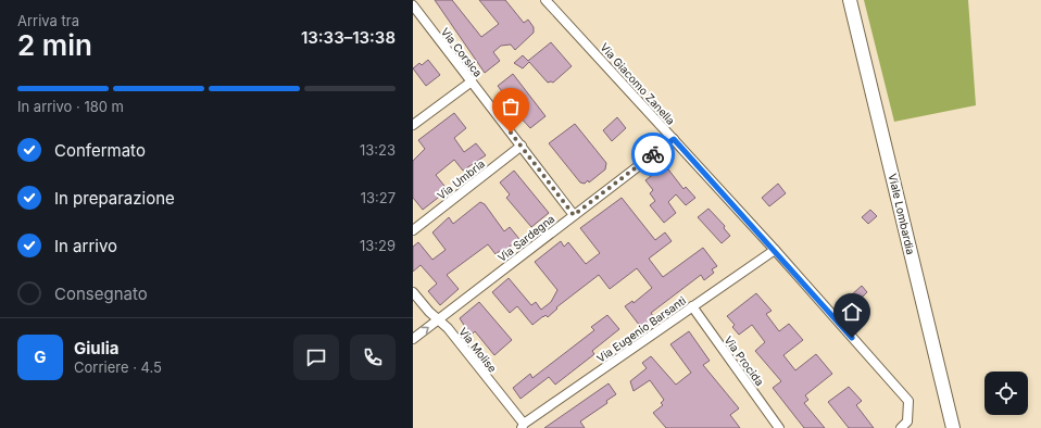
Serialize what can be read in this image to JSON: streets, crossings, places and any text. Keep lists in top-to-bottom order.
{
  "streets": {
    "main road": ["Viale Lombardia"],
    "street": [
      "Via Corsica",
      "Via Giacomo Zanella",
      "Via Umbria",
      "Via Sardegna",
      "Via Eugenio Barsanti",
      "Via Molise",
      "Via Procida"
    ]
  },
  "crossings": [
    ["Via Corsica", "Via Umbria"],
    ["Via Corsica", "Via Sardegna"],
    ["Via Giacomo Zanella", "Via Sardegna"],
    ["Via Giacomo Zanella", "Via Eugenio Barsanti"],
    ["Via Sardegna", "Via Molise"],
    ["Via Eugenio Barsanti", "Via Molise"],
    ["Via Eugenio Barsanti", "Via Procida"]
  ],
  "page": {
    "heading": ["2 min", "Arriva tra", "13:33–13:38"],
    "panel": ["Giulia", "Corriere · 4.5"],
    "bar": "In arrivo · 180 m",
    "list": [
      ["Confermato", "13:23"],
      ["In preparazione", "13:27"],
      ["In arrivo", "13:29"],
      "Consegnato"
    ],
    "round": "G"
  }
}
